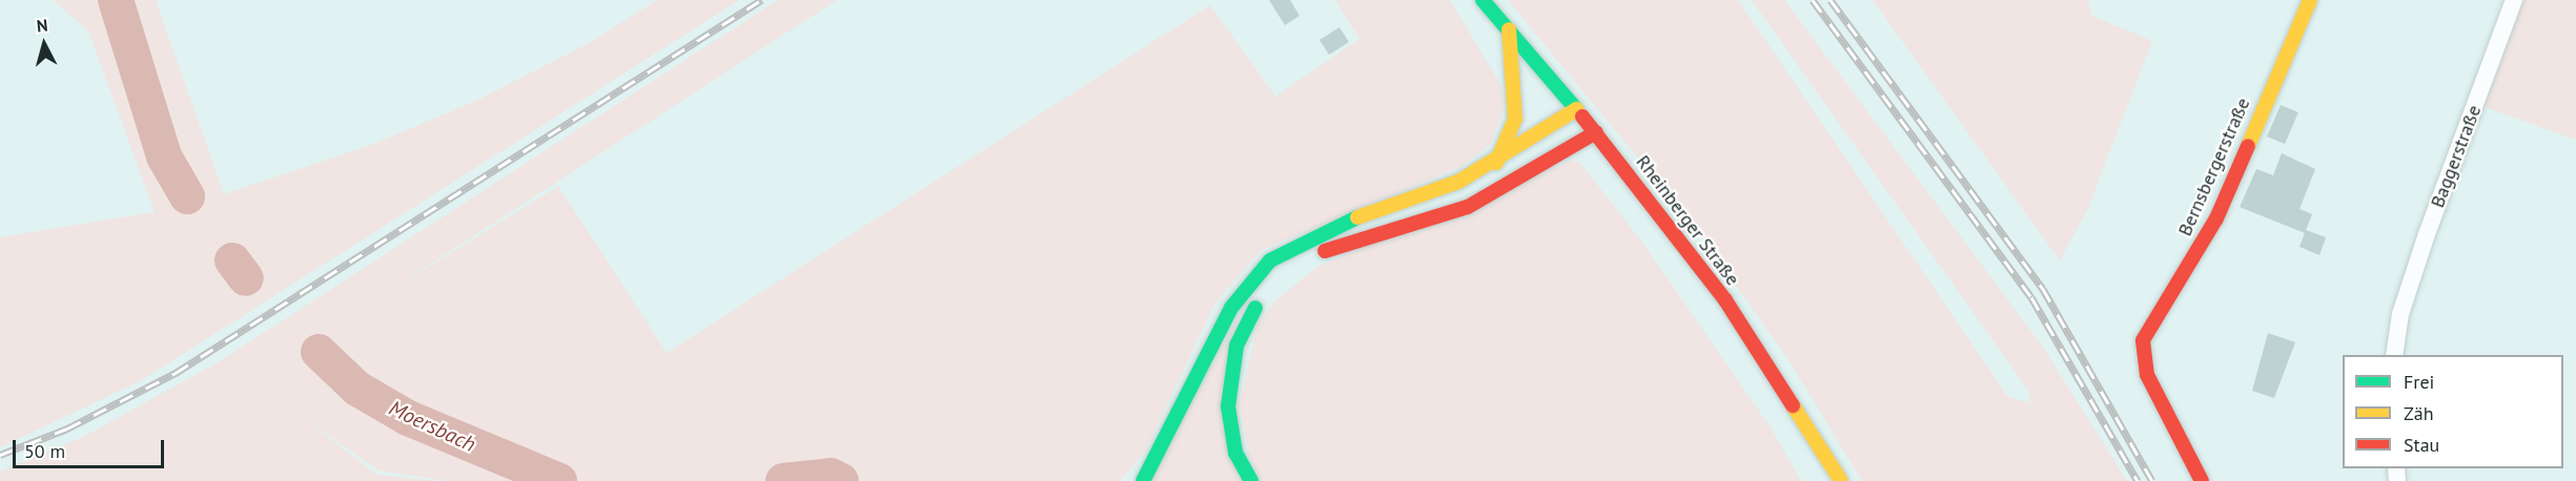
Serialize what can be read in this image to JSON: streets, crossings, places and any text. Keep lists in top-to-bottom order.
{
  "streets": {
    "main road": ["Bernsbergerstraße", "Rheinberger Straße"],
    "street": ["Baggerstraße"]
  },
  "water": ["Moersbach"],
  "legend": ["Frei", "Zäh", "Stau"],
  "scale_bar": "50 m",
  "north": "top"
}
